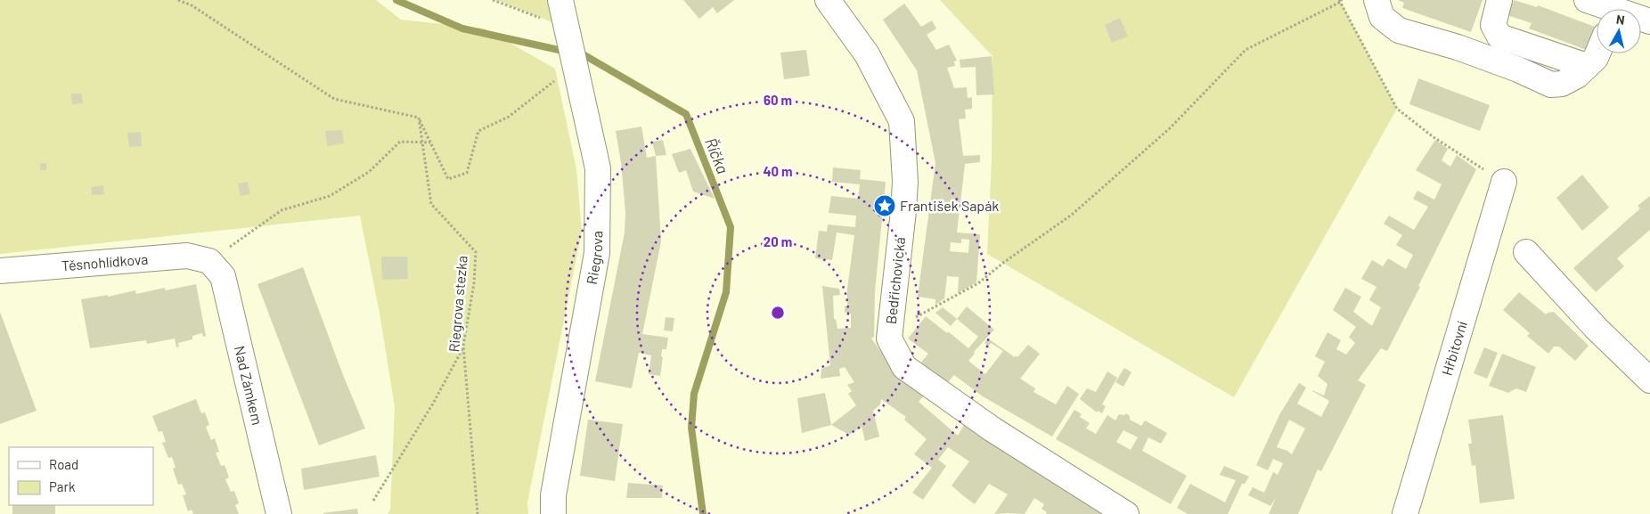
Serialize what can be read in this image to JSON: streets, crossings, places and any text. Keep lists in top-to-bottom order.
{
  "streets": {
    "street": [
      "Riegrova",
      "Těsnohlídkova",
      "Bedřichovická",
      "Hřbitovní",
      "Nad Zámkem"
    ],
    "path": ["Riegrova stezka"]
  },
  "crossings": [
    ["Těsnohlídkova", "Nad Zámkem"]
  ],
  "water": ["Říčka"],
  "places": {
    "place": ["František Sapák"]
  },
  "legend": ["Road", "Park"],
  "north": "top",
  "rings": ["60 m", "40 m", "20 m"]
}
